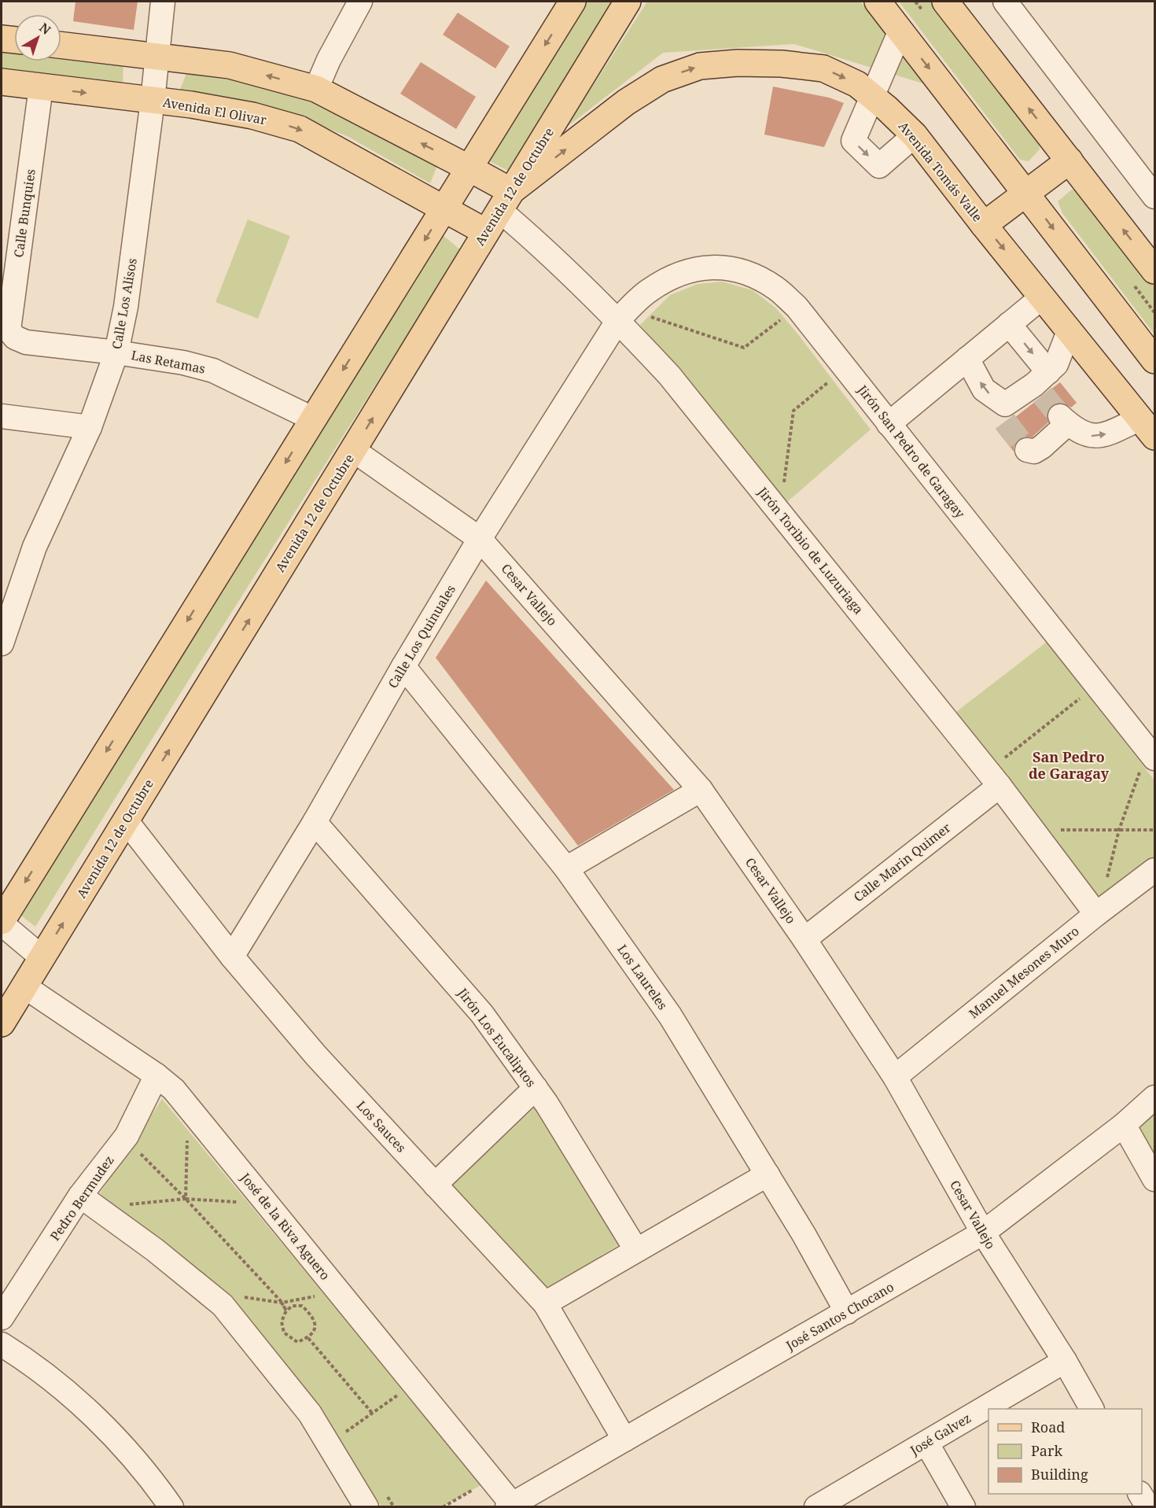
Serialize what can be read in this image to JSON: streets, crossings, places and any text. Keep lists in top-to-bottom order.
{
  "streets": {
    "main road": ["Avenida El Olivar", "Avenida Tomás Valle", "Avenida 12 de Octubre"],
    "street": [
      "Calle Bunquies",
      "Calle Los Alisos",
      "Las Retamas",
      "Jirón San Pedro de Garagay",
      "Jirón Toribio de Luzuriaga",
      "Cesar Vallejo",
      "Calle Los Quinuales",
      "Calle Marin Quimer",
      "Manuel Mesones Muro",
      "Los Laureles",
      "Jirón Los Eucaliptos",
      "Los Sauces",
      "Pedro Bermudez",
      "José de la Riva Aguero",
      "José Santos Chocano",
      "José Galvez"
    ]
  },
  "crossings": [
    ["Avenida El Olivar", "Avenida 12 de Octubre"],
    ["Avenida El Olivar", "Calle Bunquies"],
    ["Avenida El Olivar", "Calle Los Alisos"],
    ["Avenida Tomás Valle", "Avenida 12 de Octubre"],
    ["Avenida Tomás Valle", "Jirón Toribio de Luzuriaga"],
    ["Avenida 12 de Octubre", "Jirón Toribio de Luzuriaga"],
    ["Avenida 12 de Octubre", "Cesar Vallejo"],
    ["Avenida 12 de Octubre", "Los Sauces"],
    ["Avenida 12 de Octubre", "José de la Riva Aguero"],
    ["Calle Bunquies", "Las Retamas"],
    ["Calle Los Alisos", "Las Retamas"],
    ["Jirón San Pedro de Garagay", "Jirón Toribio de Luzuriaga"],
    ["Jirón San Pedro de Garagay", "Calle Los Quinuales"],
    ["Jirón Toribio de Luzuriaga", "Calle Los Quinuales"],
    ["Jirón Toribio de Luzuriaga", "Calle Marin Quimer"],
    ["Jirón Toribio de Luzuriaga", "Manuel Mesones Muro"],
    ["Cesar Vallejo", "Calle Los Quinuales"],
    ["Cesar Vallejo", "Calle Marin Quimer"],
    ["Cesar Vallejo", "Manuel Mesones Muro"],
    ["Cesar Vallejo", "José Santos Chocano"],
    ["Cesar Vallejo", "José Galvez"],
    ["Calle Los Quinuales", "Los Laureles"],
    ["Calle Los Quinuales", "Jirón Los Eucaliptos"],
    ["Calle Los Quinuales", "Los Sauces"],
    ["Los Laureles", "José Santos Chocano"],
    ["Los Sauces", "José Santos Chocano"],
    ["Pedro Bermudez", "José de la Riva Aguero"],
    ["José de la Riva Aguero", "José Santos Chocano"]
  ],
  "one_way": ["Avenida Tomás Valle"],
  "districts": ["San Pedro de Garagay"],
  "legend": ["Road", "Park", "Building"],
  "north": "top right"
}
